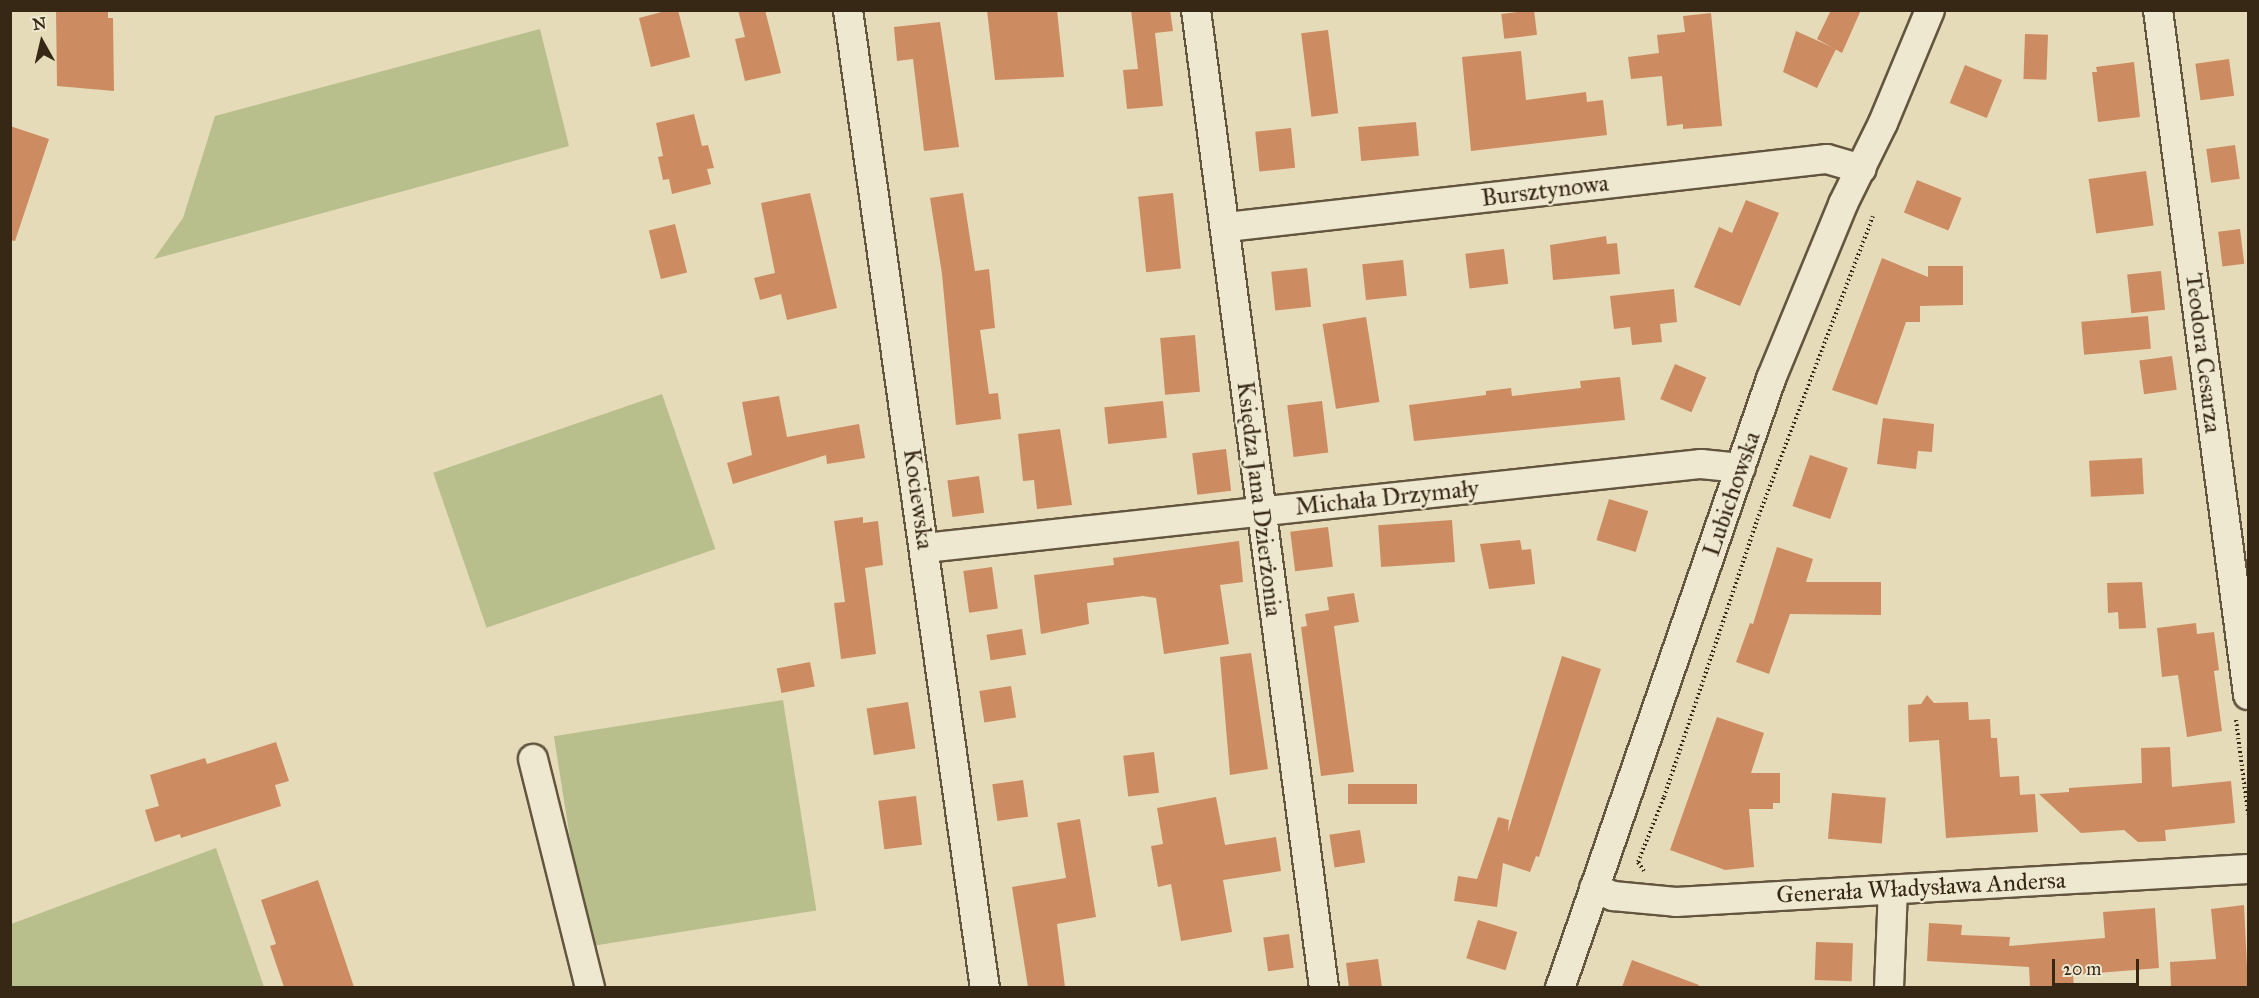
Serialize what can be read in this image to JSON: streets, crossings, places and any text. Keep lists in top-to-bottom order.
{
  "streets": {
    "street": [
      "Bursztynowa",
      "Teodora Cesarza",
      "Lubichowska",
      "Michała Drzymały",
      "Kociewska",
      "Księdza Jana Dzierżonia",
      "Generała Władysława Andersa"
    ]
  },
  "crossings": [
    ["Bursztynowa", "Lubichowska"],
    ["Bursztynowa", "Księdza Jana Dzierżonia"],
    ["Lubichowska", "Michała Drzymały"],
    ["Lubichowska", "Generała Władysława Andersa"],
    ["Michała Drzymały", "Kociewska"],
    ["Michała Drzymały", "Księdza Jana Dzierżonia"]
  ],
  "scale_bar": "20 m",
  "north": "top"
}
